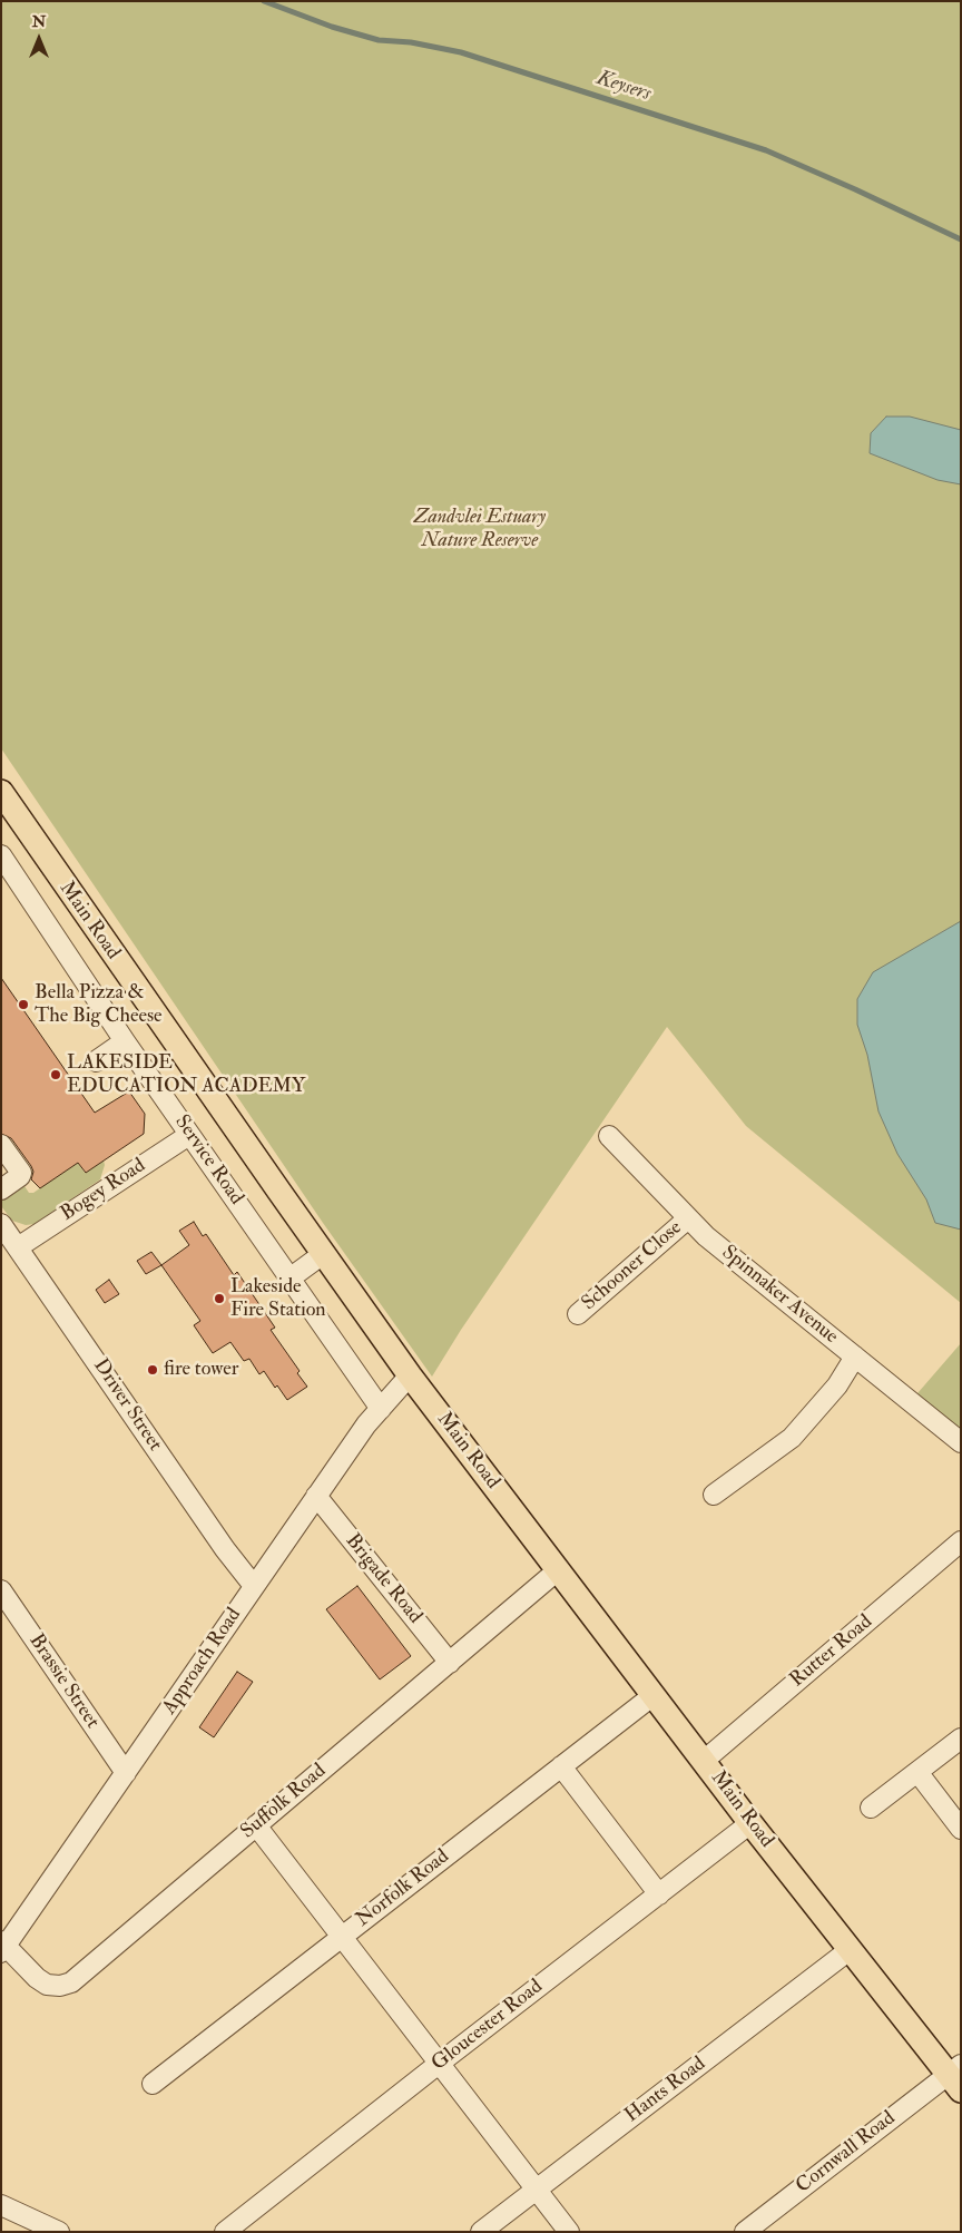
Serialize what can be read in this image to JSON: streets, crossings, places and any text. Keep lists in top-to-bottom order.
{
  "streets": {
    "main road": ["Main Road"],
    "street": [
      "Service Road",
      "Bogey Road",
      "Schooner Close",
      "Spinnaker Avenue",
      "Driver Street",
      "Brigade Road",
      "Rutter Road",
      "Approach Road",
      "Brassie Street",
      "Suffolk Road",
      "Norfolk Road",
      "Gloucester Road",
      "Hants Road",
      "Cornwall Road"
    ]
  },
  "crossings": [
    ["Main Road", "Rutter Road"],
    ["Main Road", "Approach Road"],
    ["Main Road", "Suffolk Road"],
    ["Main Road", "Norfolk Road"],
    ["Main Road", "Gloucester Road"],
    ["Main Road", "Hants Road"],
    ["Main Road", "Cornwall Road"],
    ["Service Road", "Bogey Road"],
    ["Service Road", "Approach Road"],
    ["Bogey Road", "Driver Street"],
    ["Schooner Close", "Spinnaker Avenue"],
    ["Driver Street", "Approach Road"],
    ["Brigade Road", "Approach Road"],
    ["Brigade Road", "Suffolk Road"],
    ["Approach Road", "Brassie Street"],
    ["Approach Road", "Suffolk Road"]
  ],
  "water": ["Keysers"],
  "parks": ["Zandvlei Estuary Nature Reserve"],
  "places": [
    "Bella Pizza & The Big Cheese",
    "LAKESIDE EDUCATION ACADEMY",
    "Lakeside Fire Station",
    "fire tower"
  ],
  "north": "top"
}
